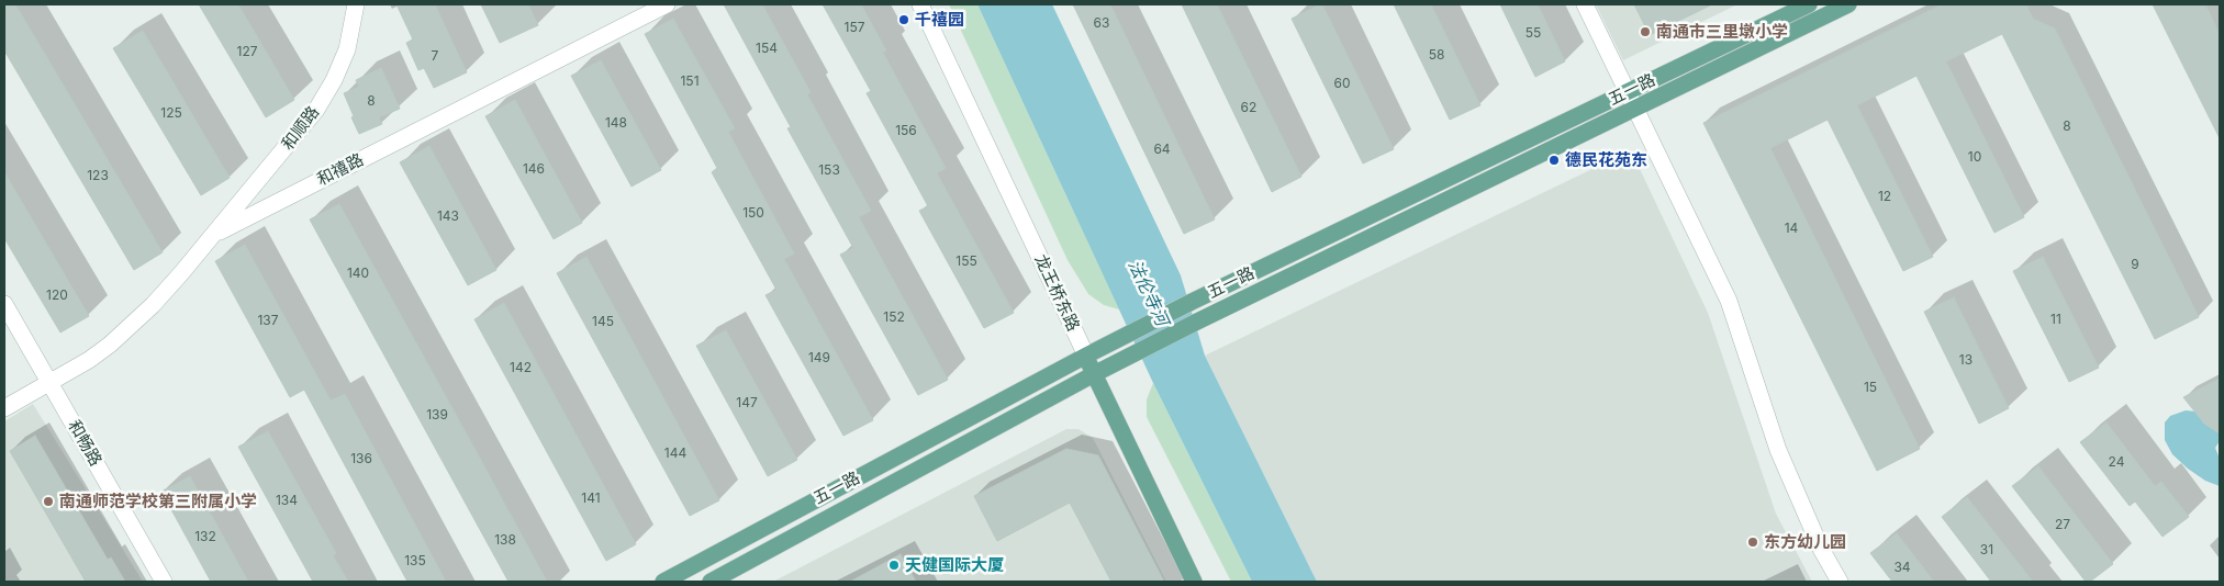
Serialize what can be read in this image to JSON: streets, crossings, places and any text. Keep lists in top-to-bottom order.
{
  "streets": {
    "main road": ["五一路", "龙王桥东路"],
    "street": ["和顺路", "和禧路", "和畅路"]
  },
  "crossings": [
    ["五一路", "龙王桥东路"],
    ["和顺路", "和禧路"],
    ["和禧路", "和畅路"]
  ],
  "water": ["法伦寺河"],
  "places": [
    "千禧园",
    "南通市三里墩小学",
    "德民花苑东",
    "南通师范学校第三附属小学",
    "东方幼儿园",
    "天健国际大厦"
  ],
  "house_numbers": [
    "63",
    "157",
    "55",
    "154",
    "127",
    "58",
    "7",
    "151",
    "60",
    "8",
    "62",
    "125",
    "148",
    "8",
    "156",
    "64",
    "10",
    "146",
    "153",
    "123",
    "12",
    "150",
    "143",
    "14",
    "155",
    "9",
    "140",
    "120",
    "152",
    "11",
    "137",
    "145",
    "149",
    "13",
    "142",
    "15",
    "147",
    "139",
    "144",
    "136",
    "24",
    "141",
    "134",
    "27",
    "132",
    "138",
    "31",
    "135",
    "34"
  ]
}
